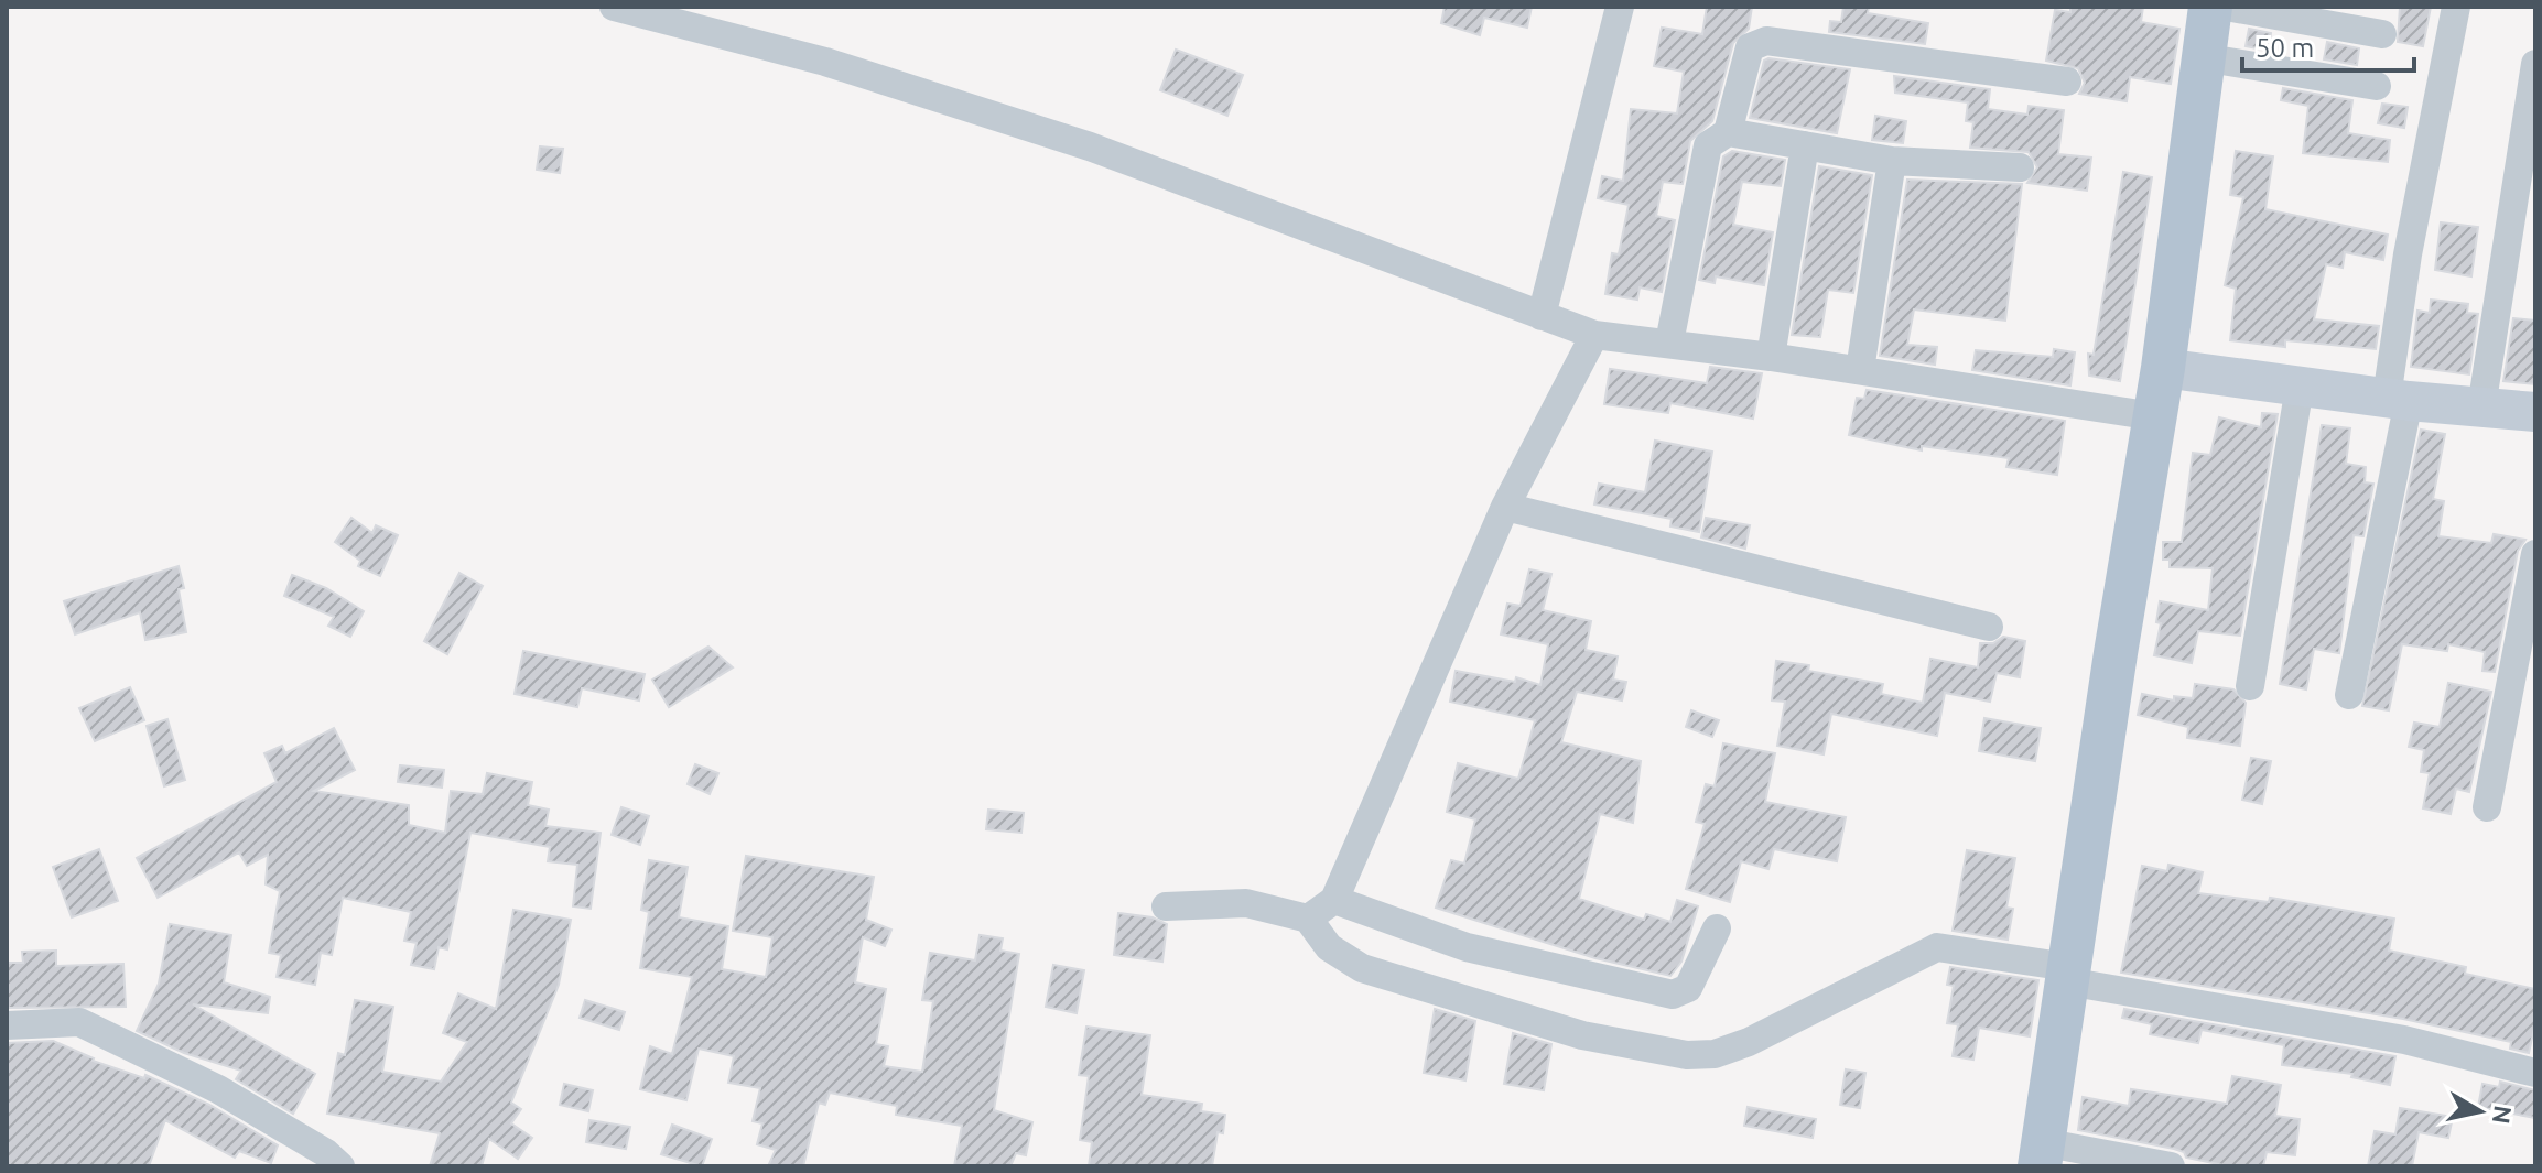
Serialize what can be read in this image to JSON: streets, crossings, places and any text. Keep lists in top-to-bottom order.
{
  "scale_bar": "50 m",
  "north": "right"
}
